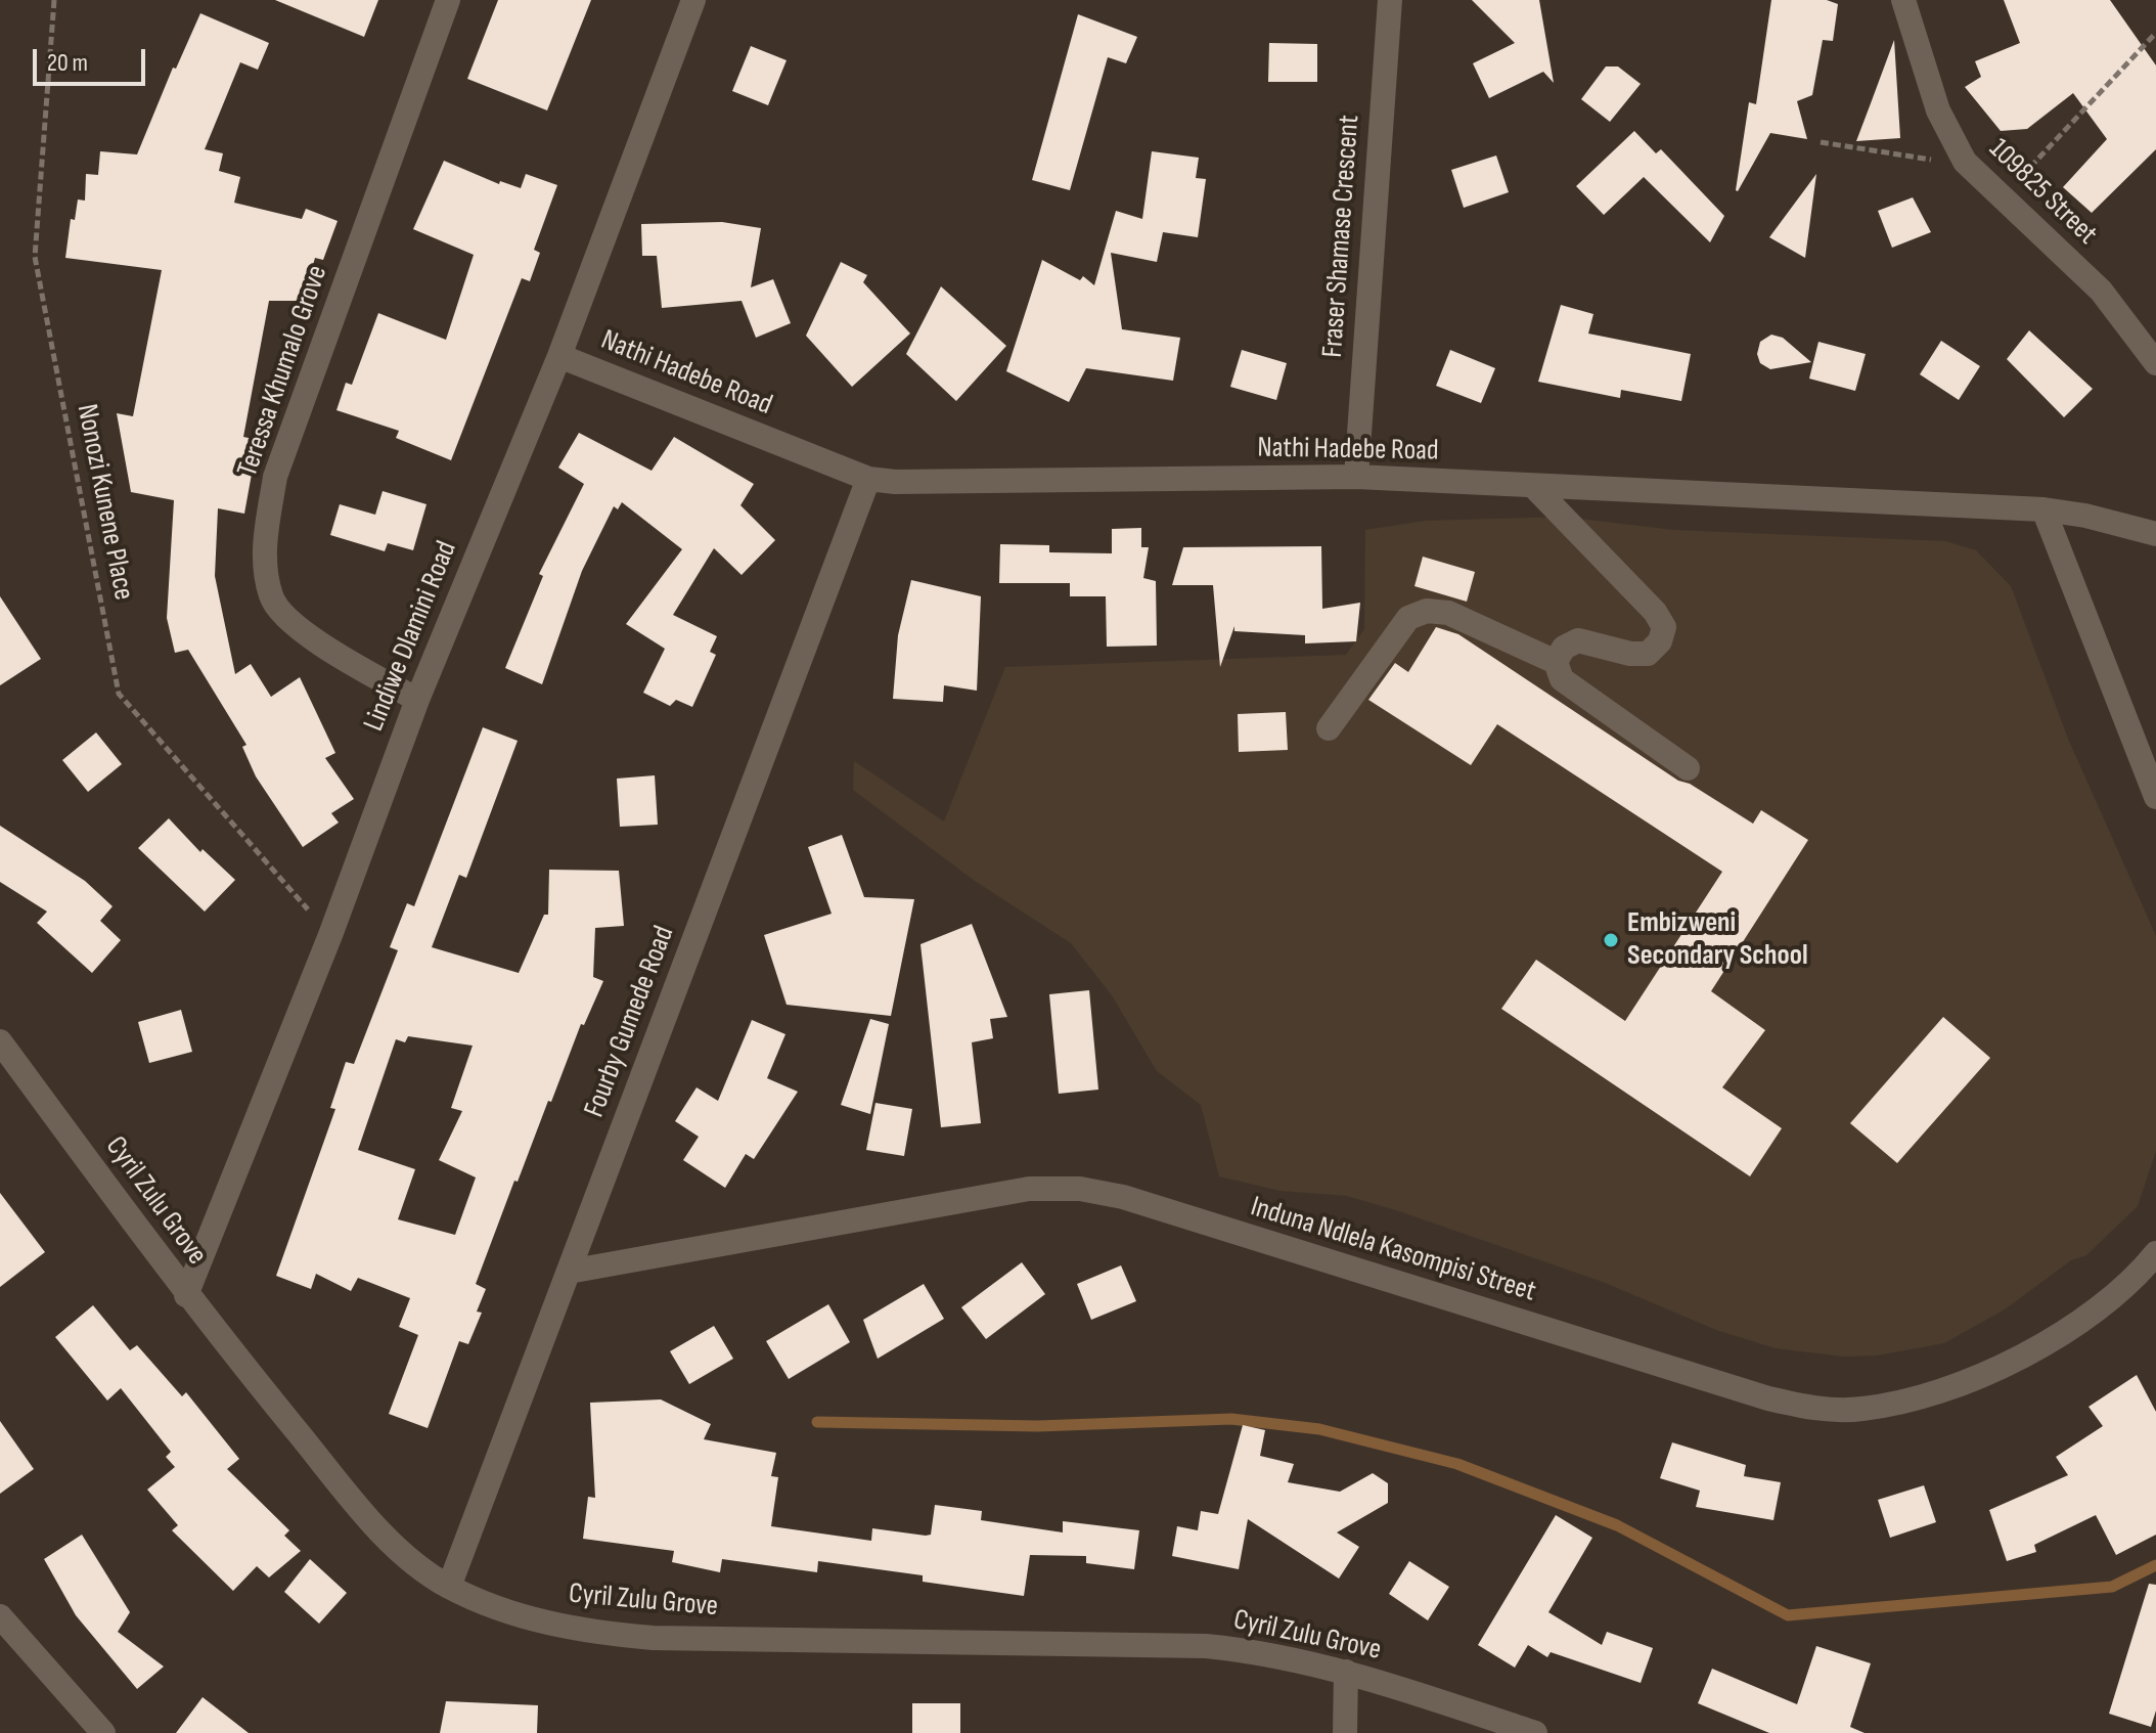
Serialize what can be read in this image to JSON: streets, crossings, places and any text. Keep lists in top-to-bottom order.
{
  "streets": {
    "street": [
      "109825 Street",
      "Fraser Shamase Crescent",
      "Teressa Khumalo Grove",
      "Nathi Hadebe Road",
      "Lindiwe Dlamini Road",
      "Fourby Gumede Road",
      "Cyril Zulu Grove",
      "Induna Ndlela Kasompisi Street"
    ],
    "path": ["Nonozi Kunene Place"]
  },
  "crossings": [
    ["Fraser Shamase Crescent", "Nathi Hadebe Road"],
    ["Teressa Khumalo Grove", "Lindiwe Dlamini Road"],
    ["Nathi Hadebe Road", "Lindiwe Dlamini Road"],
    ["Nathi Hadebe Road", "Fourby Gumede Road"],
    ["Nonozi Kunene Place", "Lindiwe Dlamini Road"],
    ["Lindiwe Dlamini Road", "Cyril Zulu Grove"],
    ["Fourby Gumede Road", "Cyril Zulu Grove"],
    ["Fourby Gumede Road", "Induna Ndlela Kasompisi Street"]
  ],
  "places": ["Embizweni Secondary School"],
  "scale_bar": "20 m"
}
